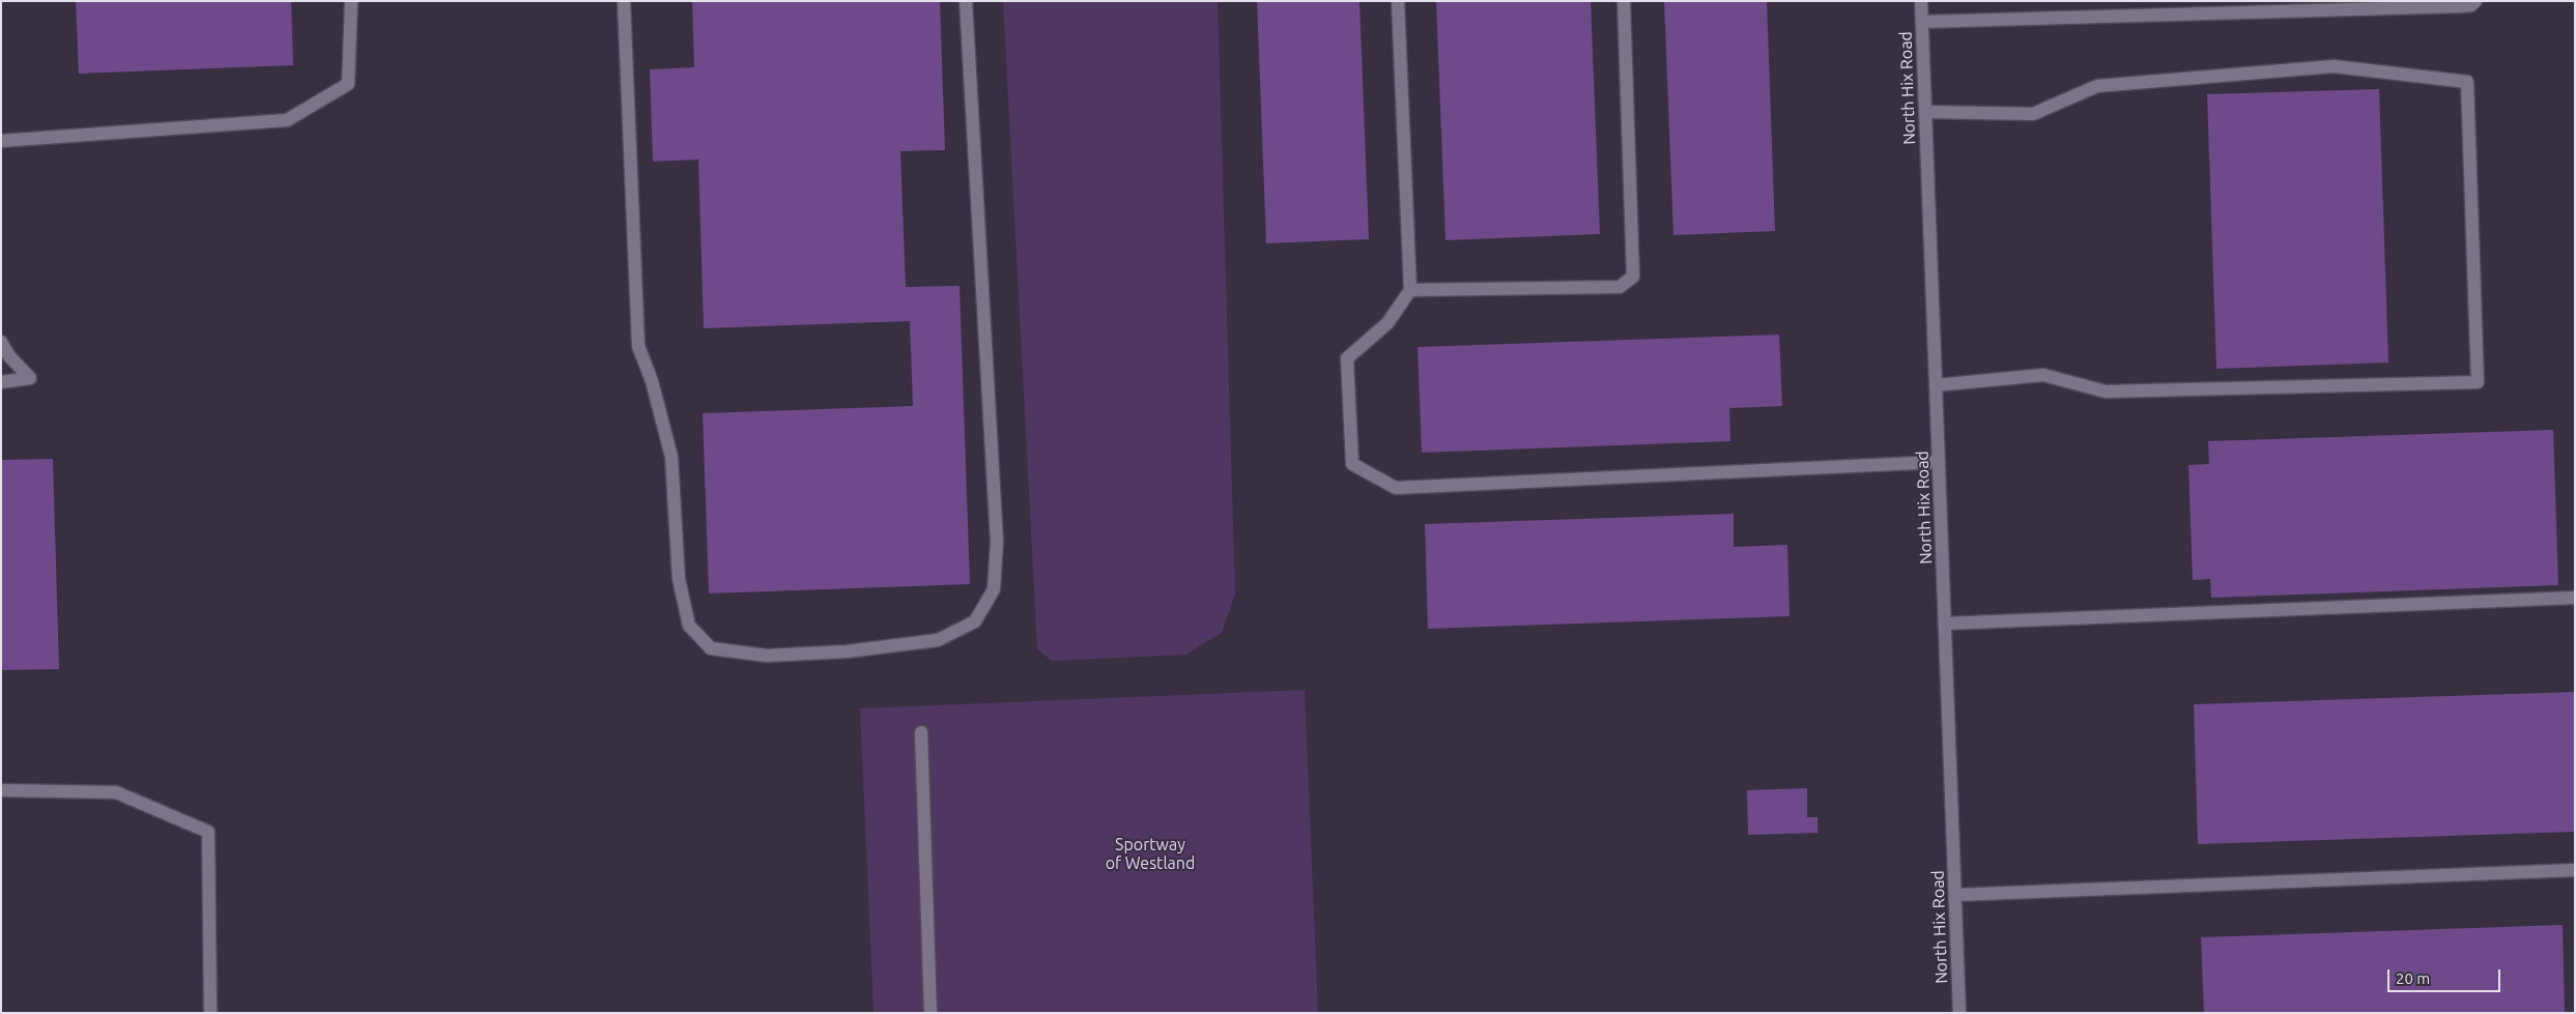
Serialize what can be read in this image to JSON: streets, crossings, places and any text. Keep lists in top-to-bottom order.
{
  "streets": {
    "street": ["North Hix Road"]
  },
  "parks": ["Sportway of Westland"],
  "scale_bar": "20 m"
}
